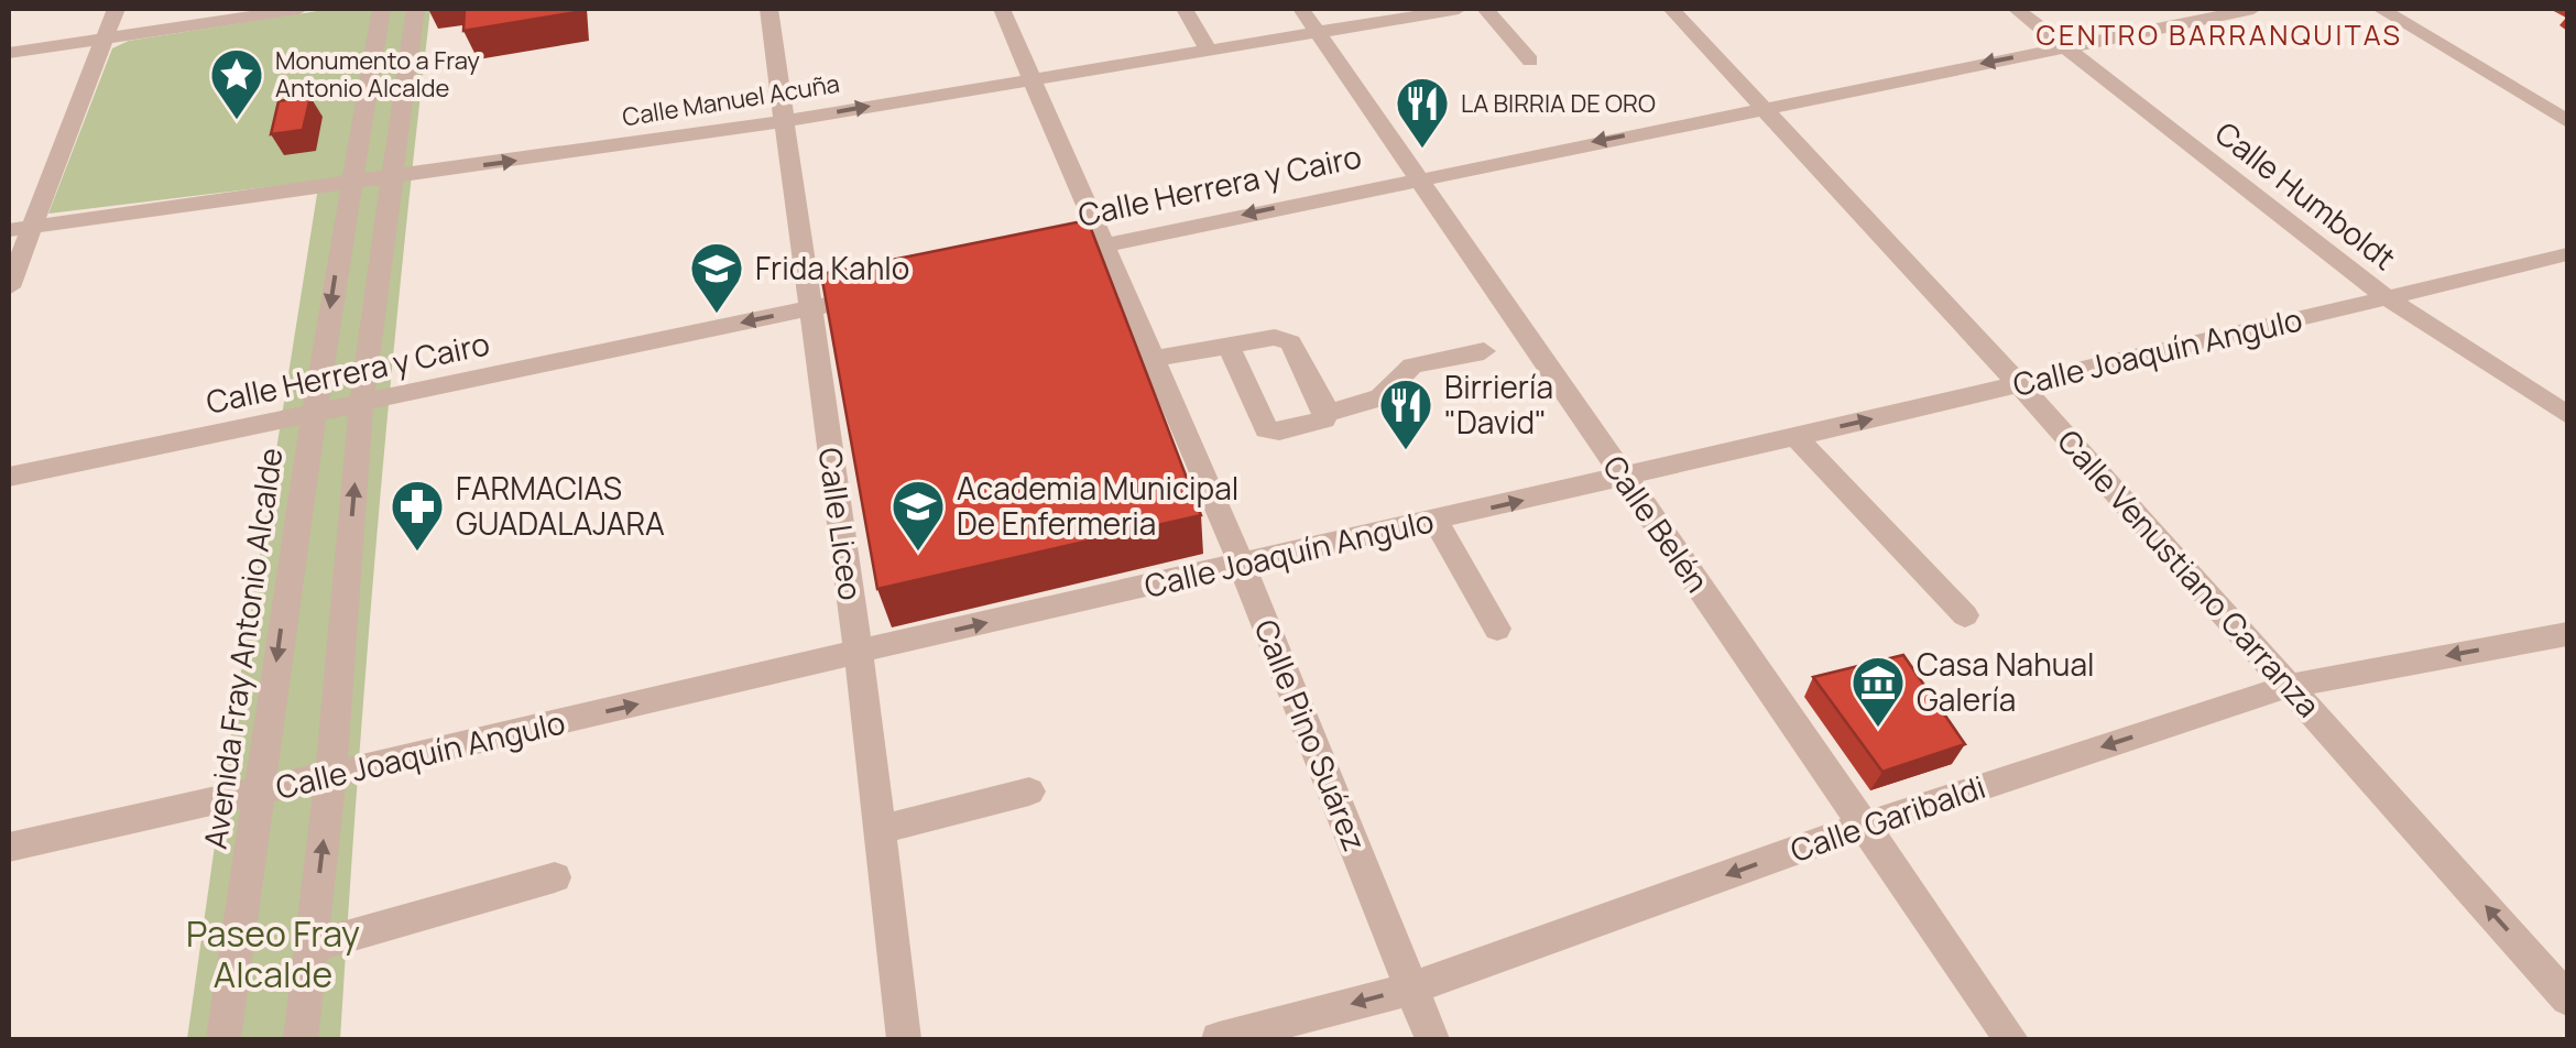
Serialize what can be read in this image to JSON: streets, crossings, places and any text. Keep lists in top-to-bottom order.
{
  "streets": {
    "street": [
      "Calle Manuel Acuña",
      "Calle Herrera y Cairo",
      "Calle Humboldt",
      "Calle Joaquín Angulo",
      "Calle Liceo",
      "Calle Belén",
      "Calle Venustiano Carranza",
      "Avenida Fray Antonio Alcalde",
      "Calle Pino Suárez",
      "Calle Garibaldi"
    ]
  },
  "crossings": [
    ["Calle Manuel Acuña", "Calle Liceo"],
    ["Calle Manuel Acuña", "Calle Belén"],
    ["Calle Manuel Acuña", "Avenida Fray Antonio Alcalde"],
    ["Calle Manuel Acuña", "Calle Pino Suárez"],
    ["Calle Herrera y Cairo", "Calle Humboldt"],
    ["Calle Herrera y Cairo", "Calle Liceo"],
    ["Calle Herrera y Cairo", "Calle Belén"],
    ["Calle Herrera y Cairo", "Calle Venustiano Carranza"],
    ["Calle Herrera y Cairo", "Avenida Fray Antonio Alcalde"],
    ["Calle Herrera y Cairo", "Calle Pino Suárez"],
    ["Calle Humboldt", "Calle Joaquín Angulo"],
    ["Calle Joaquín Angulo", "Calle Liceo"],
    ["Calle Joaquín Angulo", "Calle Belén"],
    ["Calle Joaquín Angulo", "Calle Venustiano Carranza"],
    ["Calle Joaquín Angulo", "Avenida Fray Antonio Alcalde"],
    ["Calle Joaquín Angulo", "Calle Pino Suárez"],
    ["Calle Belén", "Calle Garibaldi"],
    ["Calle Venustiano Carranza", "Calle Garibaldi"],
    ["Calle Pino Suárez", "Calle Garibaldi"]
  ],
  "one_way": ["Calle Manuel Acuña", "Calle Herrera y Cairo", "Calle Garibaldi"],
  "districts": ["CENTRO BARRANQUITAS"],
  "parks": ["Paseo Fray Alcalde"],
  "places": {
    "place": ["Monumento a Fray Antonio Alcalde"],
    "restaurant": ["LA BIRRIA DE ORO", "Birriería \"David\""],
    "school or university": ["Frida Kahlo", "Academia Municipal De Enfermeria"],
    "pharmacy": ["FARMACIAS GUADALAJARA"],
    "museum": ["Casa Nahual Galería"]
  }
}
